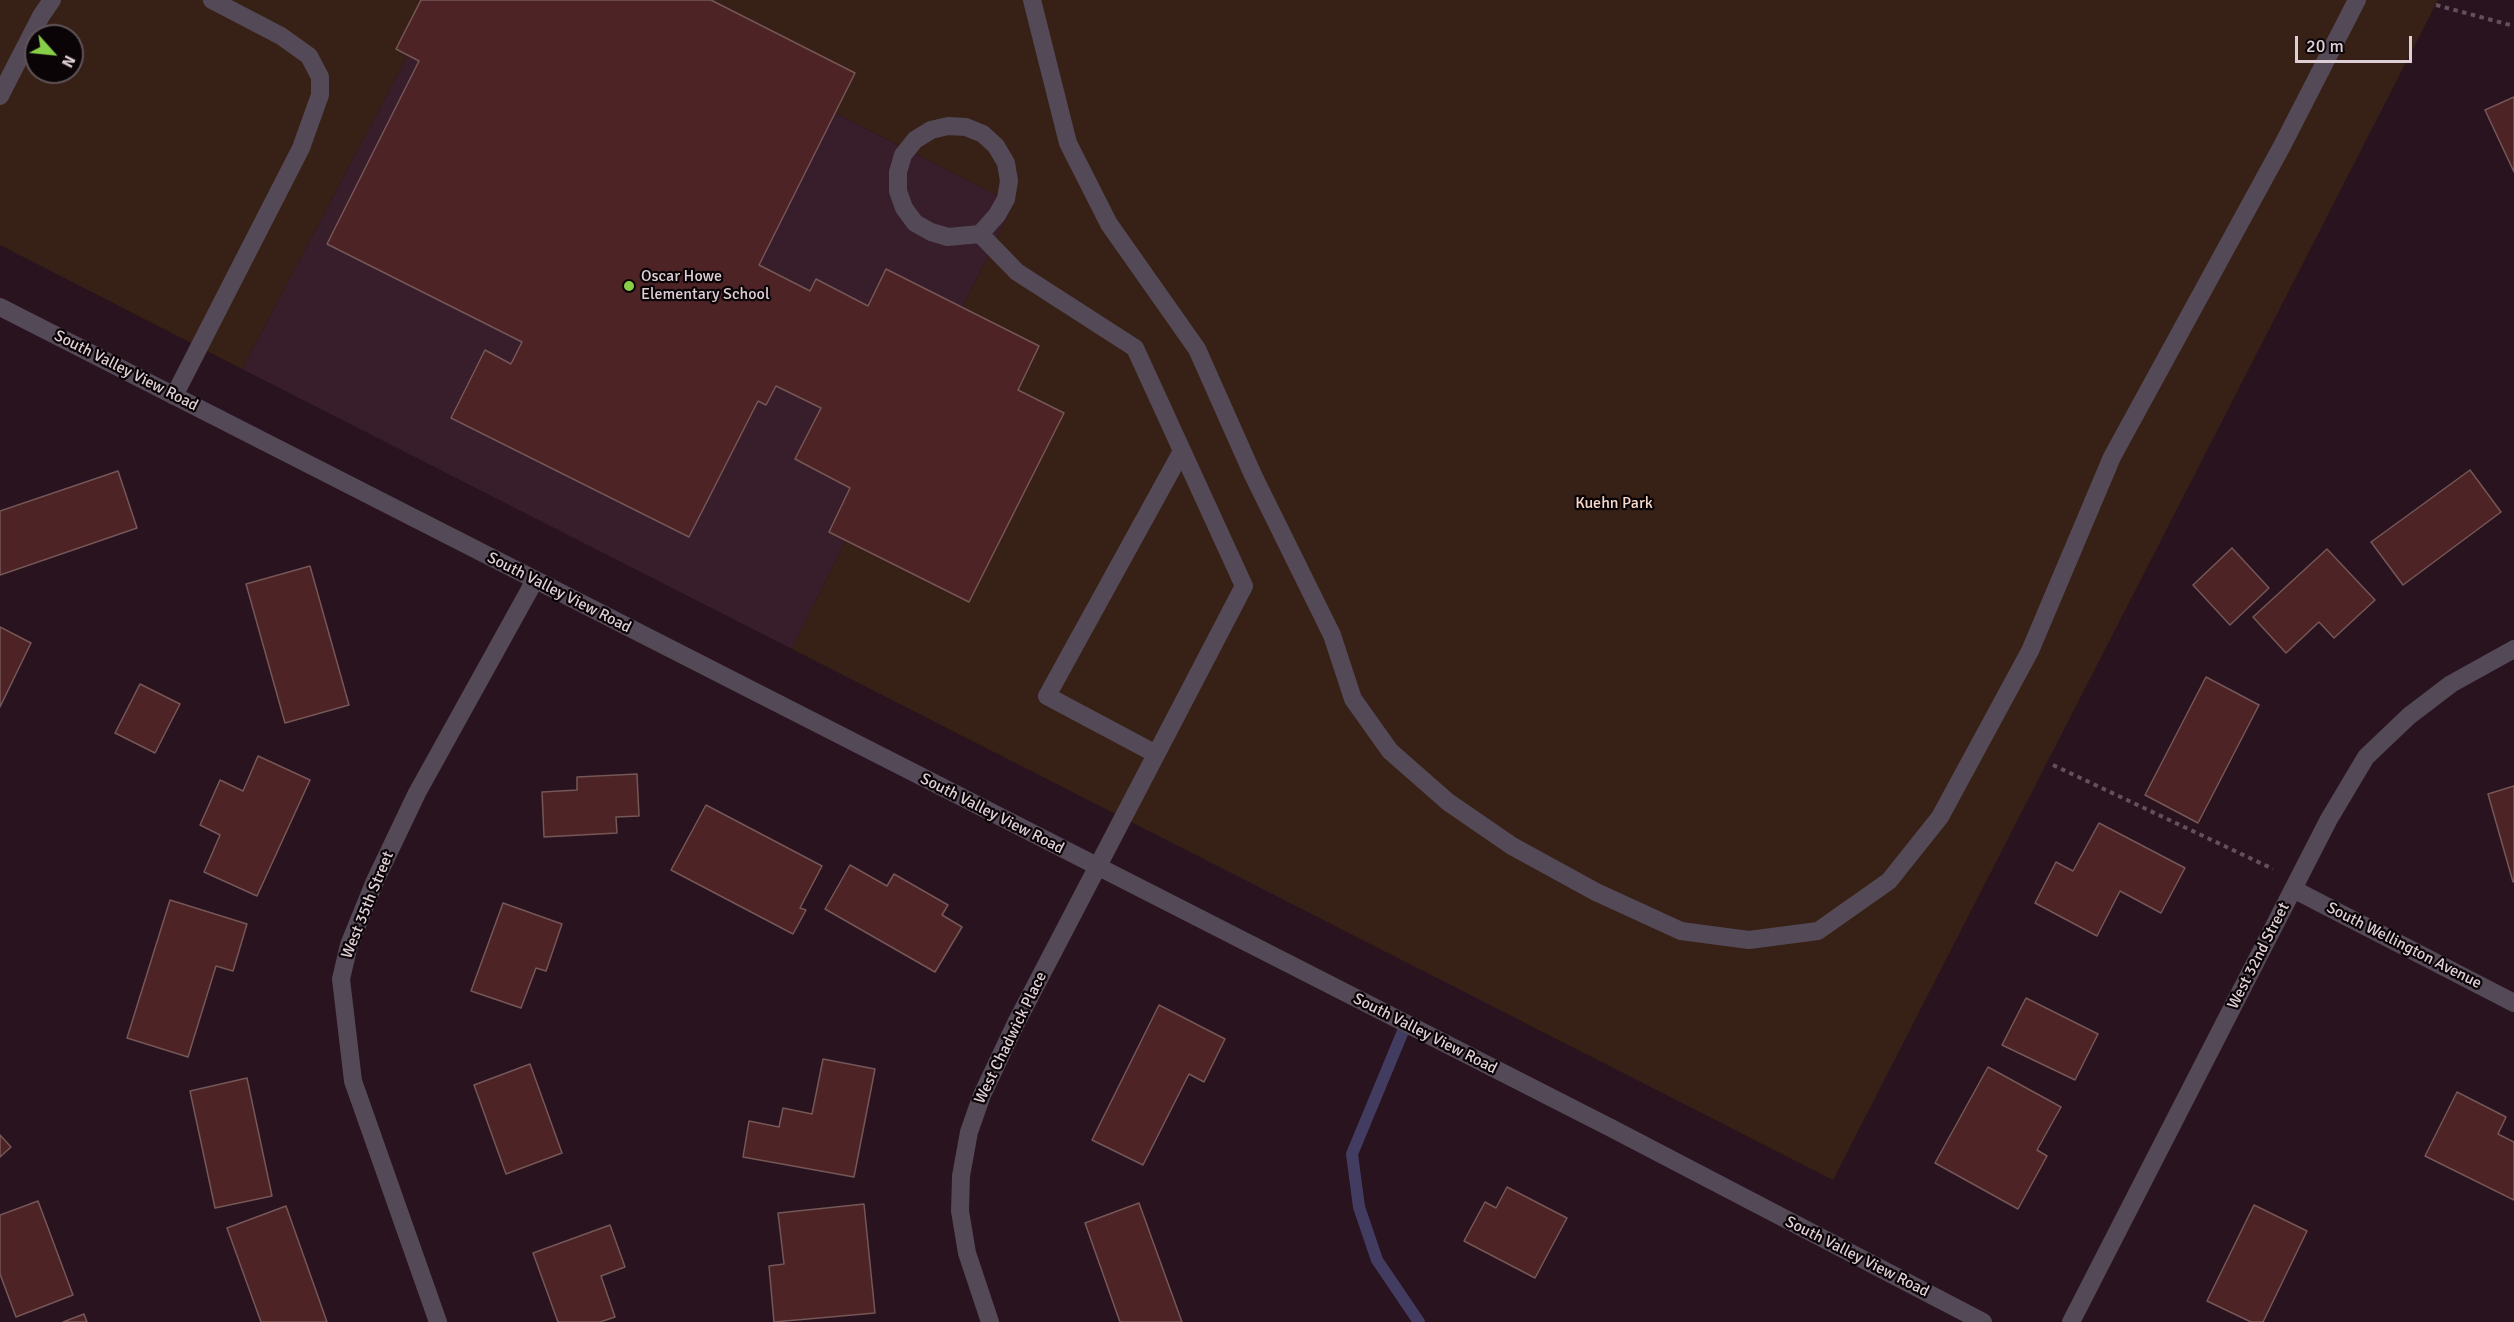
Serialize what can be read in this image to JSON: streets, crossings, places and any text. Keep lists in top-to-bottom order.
{
  "streets": {
    "street": [
      "South Valley View Road",
      "West 35th Street",
      "South Wellington Avenue",
      "West 32nd Street",
      "West Chadwick Place"
    ]
  },
  "crossings": [
    ["South Valley View Road", "West 35th Street"],
    ["South Valley View Road", "West Chadwick Place"],
    ["South Wellington Avenue", "West 32nd Street"]
  ],
  "parks": ["Kuehn Park"],
  "places": ["Oscar Howe Elementary School"],
  "scale_bar": "20 m",
  "north": "bottom right"
}
